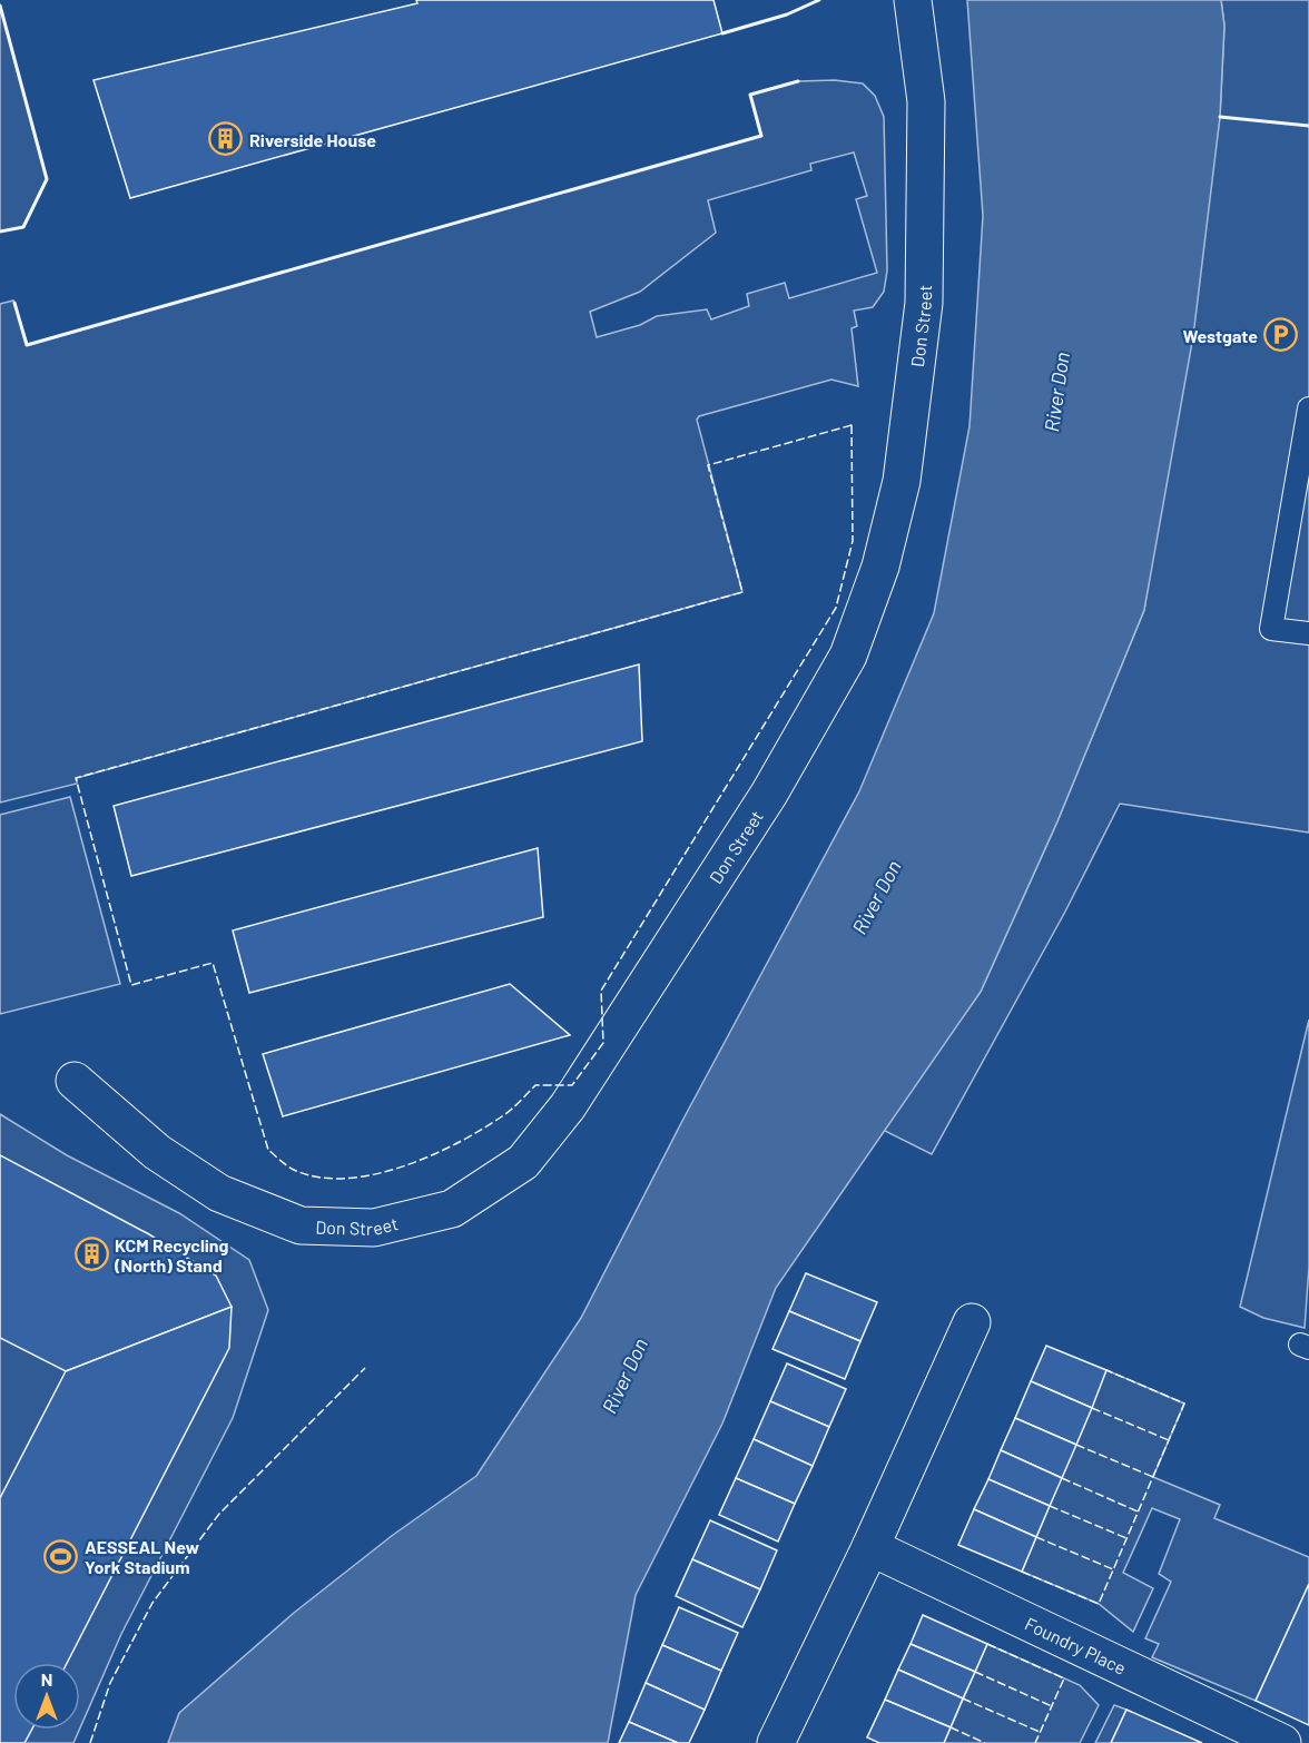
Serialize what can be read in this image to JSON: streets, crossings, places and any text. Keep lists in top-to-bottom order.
{
  "streets": {
    "street": ["Don Street", "Foundry Place"]
  },
  "water": ["River Don"],
  "places": {
    "building": ["Riverside House", "KCM Recycling (North) Stand"],
    "parking": ["Westgate"],
    "sports": ["AESSEAL New York Stadium"]
  },
  "north": "top"
}
